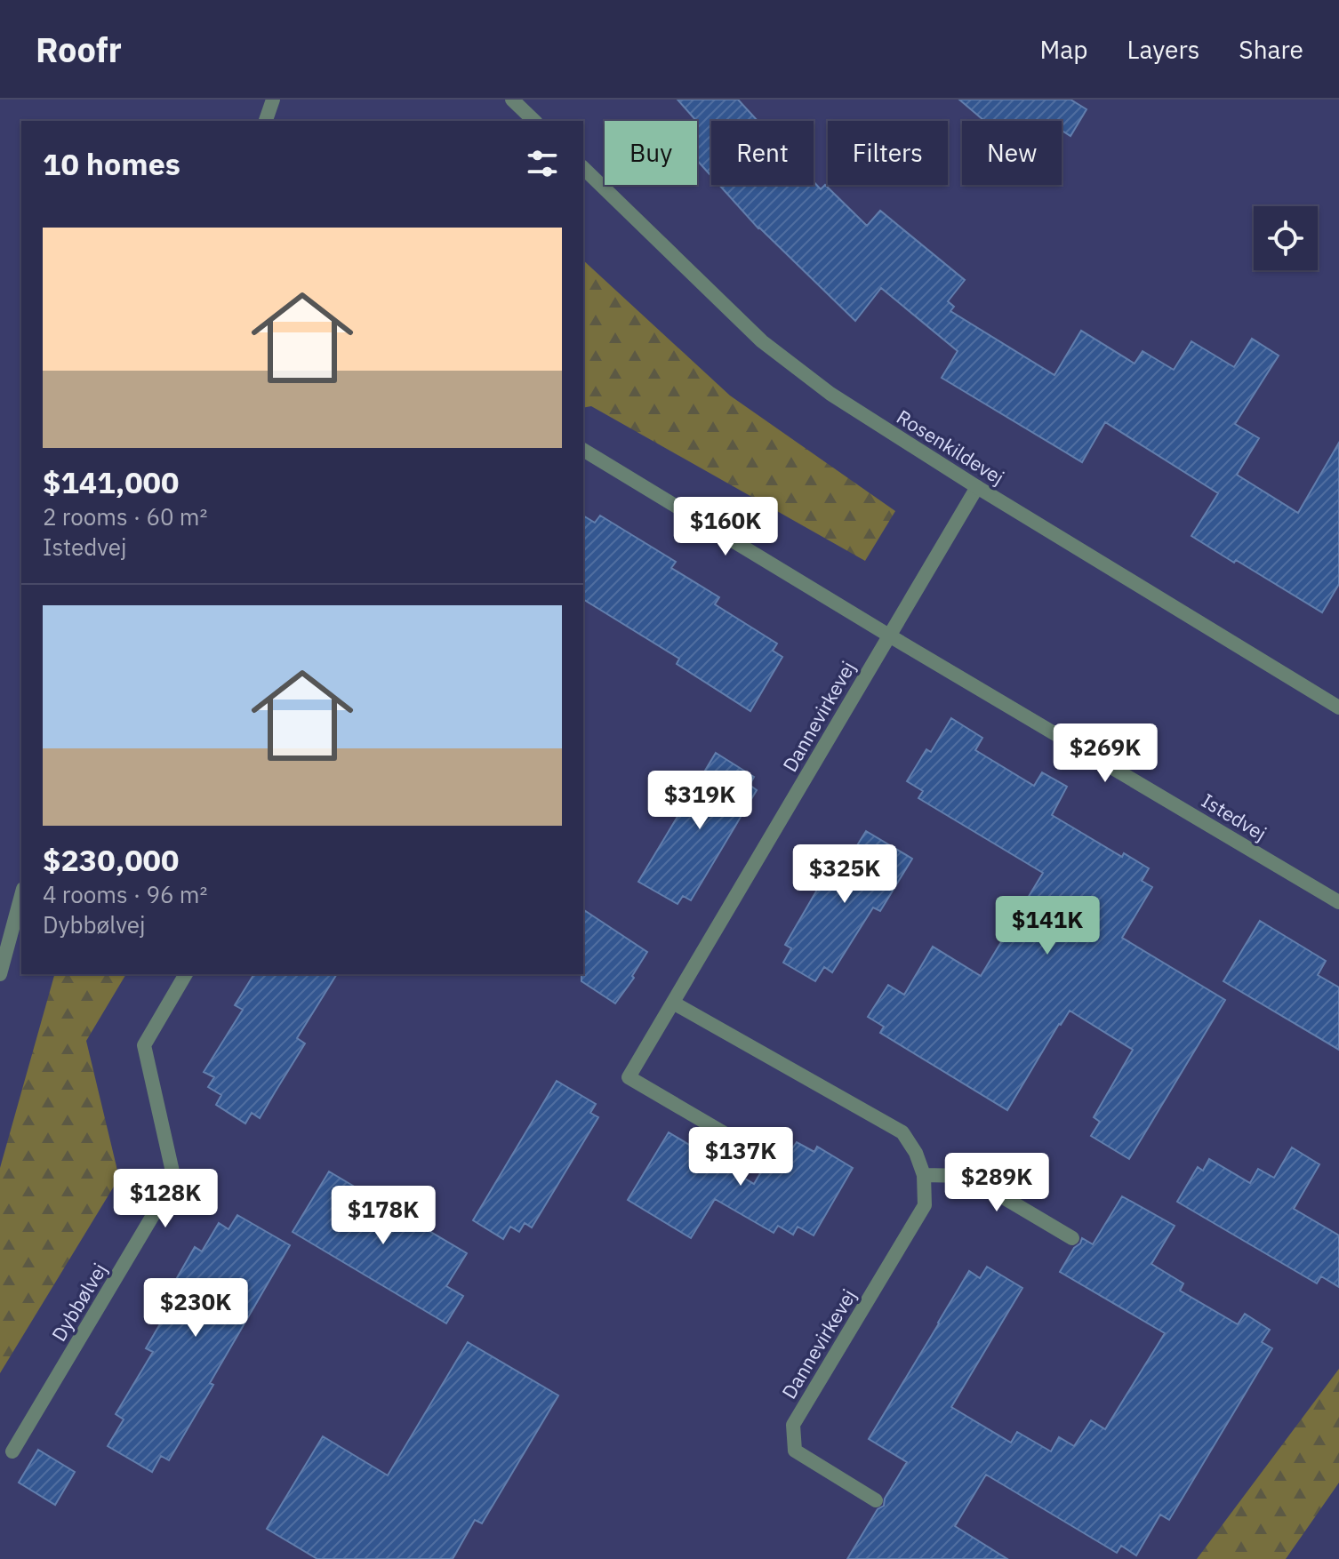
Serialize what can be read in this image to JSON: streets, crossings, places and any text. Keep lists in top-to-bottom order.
{
  "streets": {
    "street": [
      "Rosenkildevej",
      "Dannevirkevej",
      "Istedvej",
      "Dybbølvej"
    ]
  },
  "crossings": [
    ["Rosenkildevej", "Dannevirkevej"],
    ["Dannevirkevej", "Istedvej"]
  ],
  "page": {
    "header": "Roofr",
    "nav": ["Map", "Layers", "Share"],
    "chip": [
      "Buy",
      "Rent",
      "Filters",
      "New"
    ],
    "heading": "10 homes",
    "list": [
      {
        "name": "$141,000",
        "note": "2 rooms · 60 m² · Istedvej"
      },
      {
        "name": "$230,000",
        "note": "4 rooms · 96 m² · Dybbølvej"
      }
    ],
    "price": [
      "$160K",
      "$269K",
      "$319K",
      "$325K",
      "$141K",
      "$137K",
      "$289K",
      "$128K",
      "$178K",
      "$230K"
    ]
  }
}
